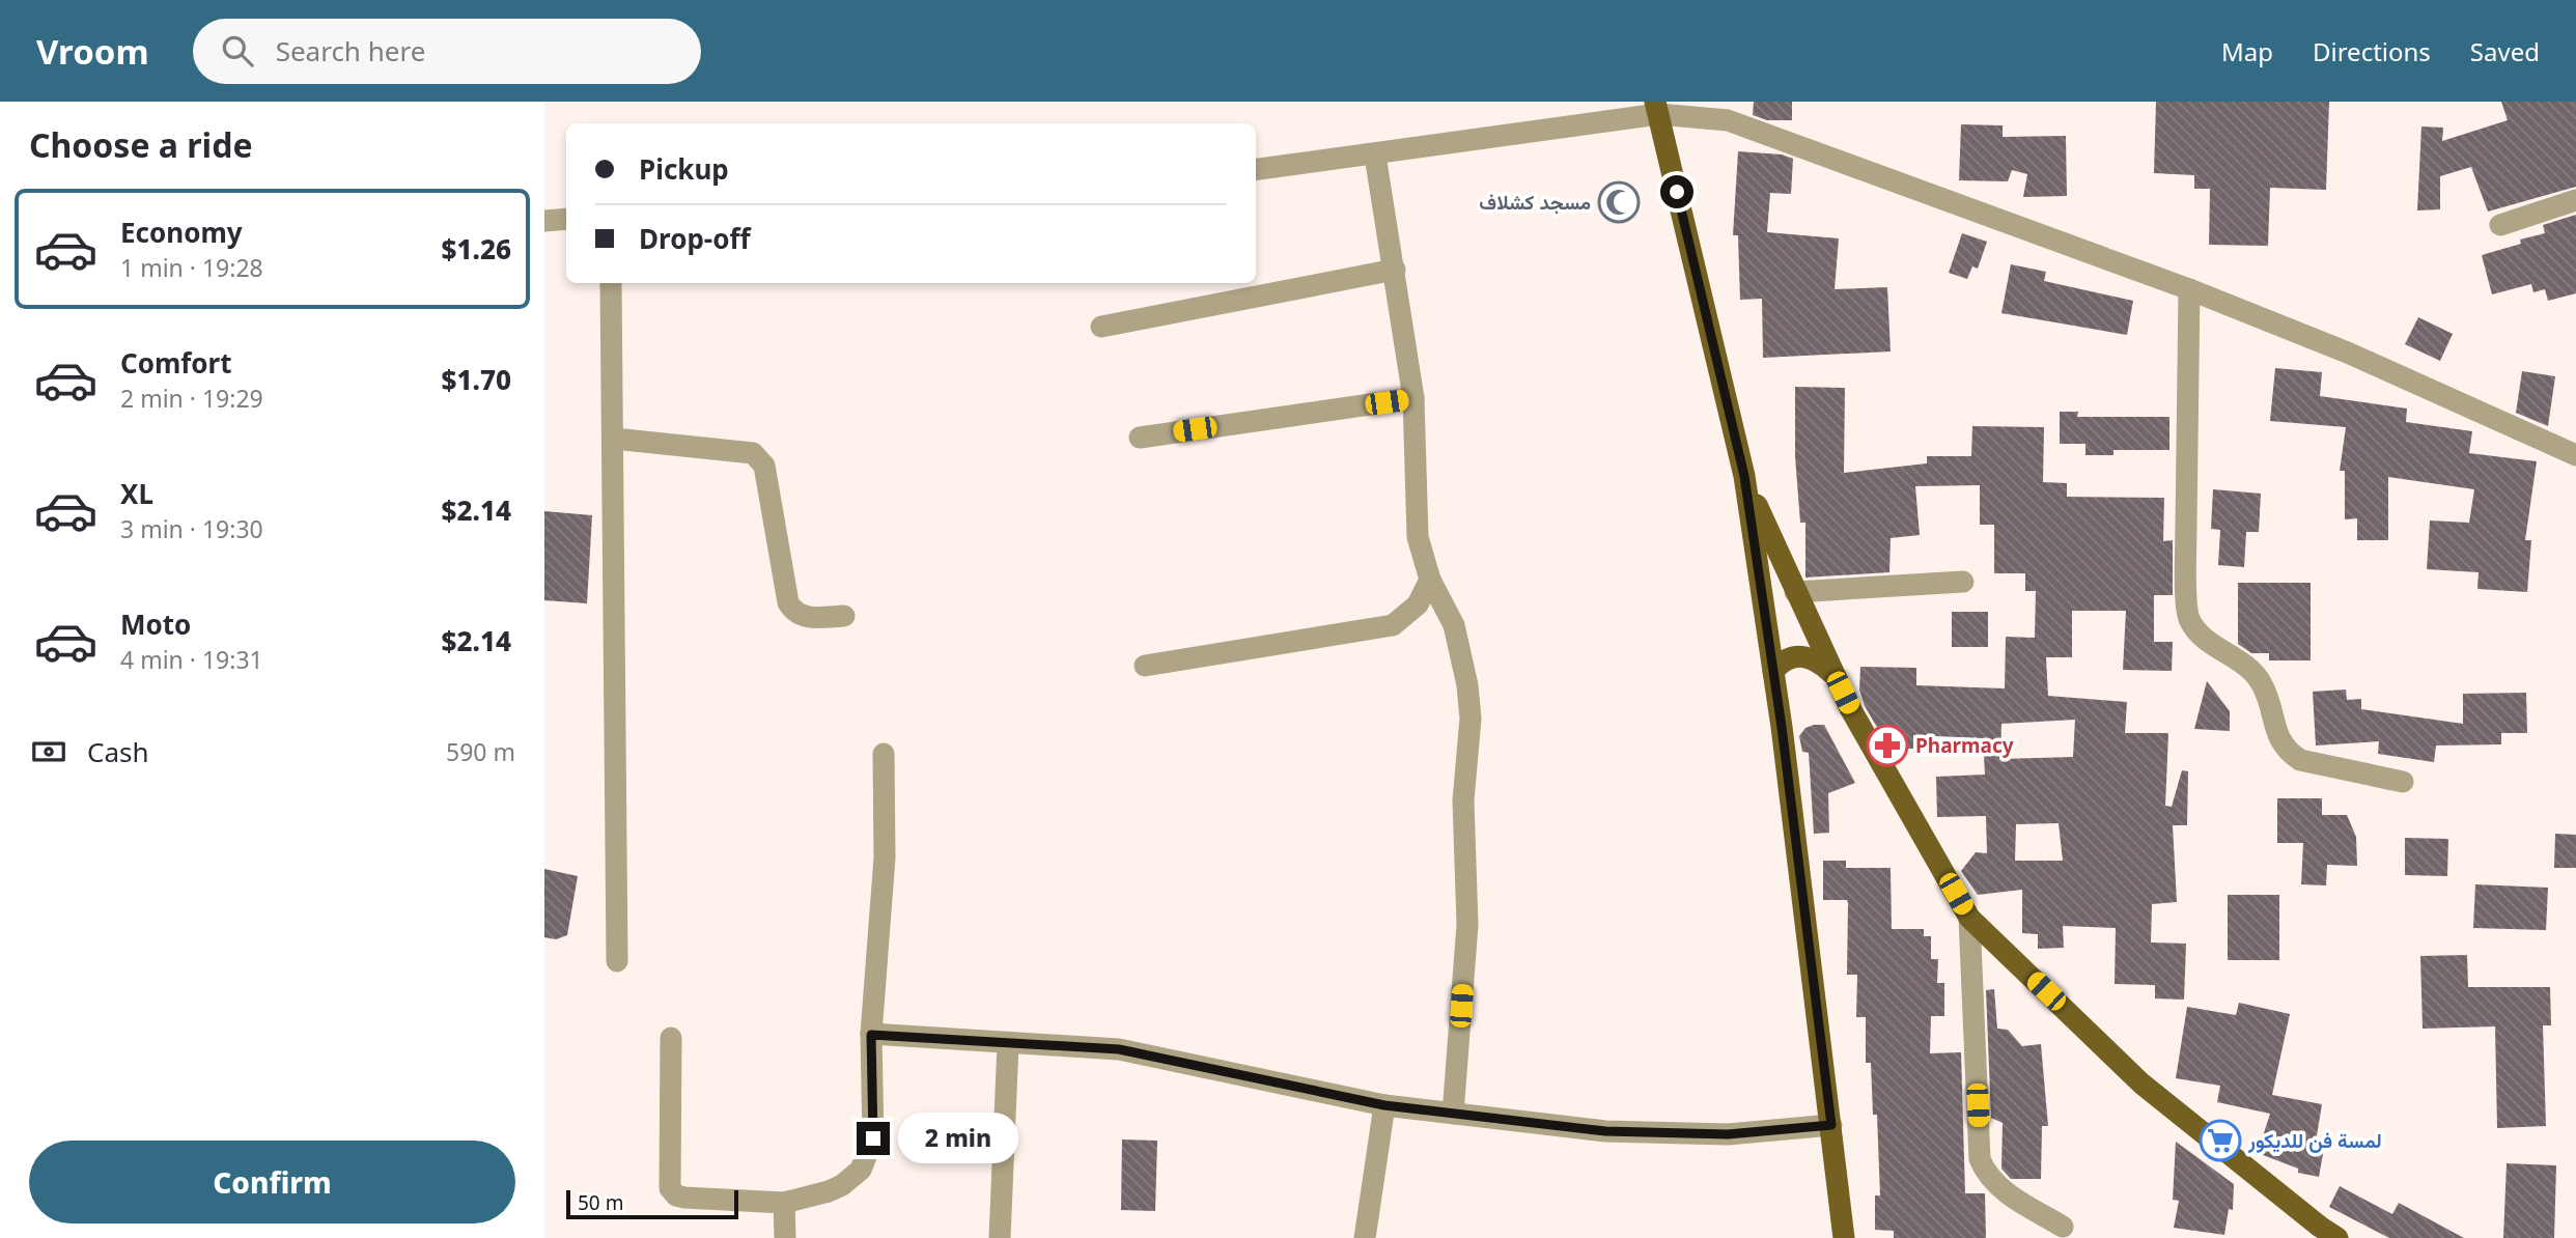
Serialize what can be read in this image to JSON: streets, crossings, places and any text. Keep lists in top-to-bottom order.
{
  "places": {
    "mosque": ["مسجد كشلاف"],
    "pharmacy": ["Pharmacy"],
    "supermarket": ["لمسة فن للديكور"]
  },
  "scale_bar": "50 m",
  "page": {
    "header": "Vroom",
    "search": "Search here",
    "nav": ["Map", "Directions", "Saved"],
    "heading": "Choose a ride",
    "banner": ["Pickup", "Drop-off"],
    "list": [
      {
        "name": "Economy",
        "note": "1 min · 19:28",
        "value": "$1.26"
      },
      {
        "name": "Comfort",
        "note": "2 min · 19:29",
        "value": "$1.70"
      },
      {
        "name": "XL",
        "note": "3 min · 19:30",
        "value": "$2.14"
      },
      {
        "name": "Moto",
        "note": "4 min · 19:31",
        "value": "$2.14"
      }
    ],
    "pay": ["Cash", "590 m"],
    "bubble": "2 min",
    "buttons": "Confirm",
    "scale": "50 m"
  }
}
